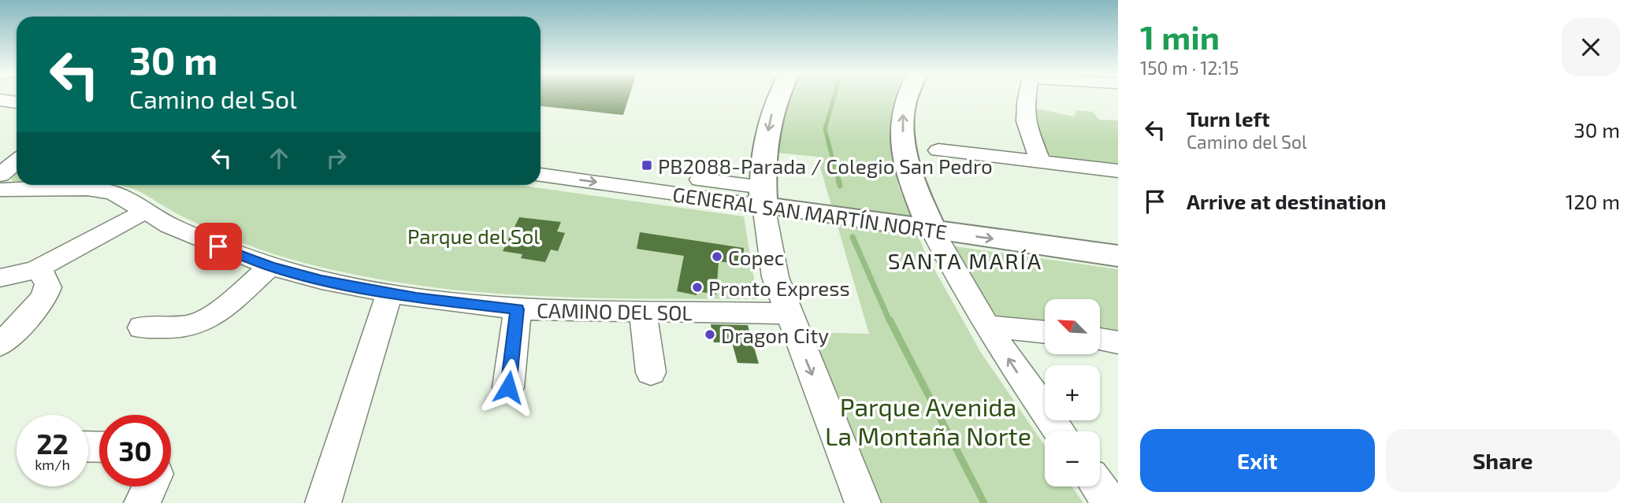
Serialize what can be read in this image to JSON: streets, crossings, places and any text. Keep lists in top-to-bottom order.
{
  "streets": {
    "main road": ["GENERAL SAN MARTÍN NORTE"],
    "street": ["CAMINO DEL SOL"]
  },
  "districts": ["SANTA MARÍA"],
  "parks": ["Parque del Sol", "Parque Avenida La Montaña Norte"],
  "places": {
    "transit": ["PB2088-Parada / Colegio San Pedro"],
    "other": ["Copec", "Pronto Express", "Dragon City"]
  },
  "north": "top left",
  "page": {
    "heading": ["1 min", "150 m · 12:15"],
    "turn": ["30 m", "Camino del Sol"],
    "list": [
      {
        "name": "Turn left",
        "note": "Camino del Sol",
        "value": "30 m"
      },
      {
        "name": "Arrive at destination",
        "value": "120 m"
      }
    ],
    "map_buttons": ["+", "−"],
    "speed": "22 km/h",
    "limit": "30",
    "buttons": ["Exit", "Share"]
  }
}
